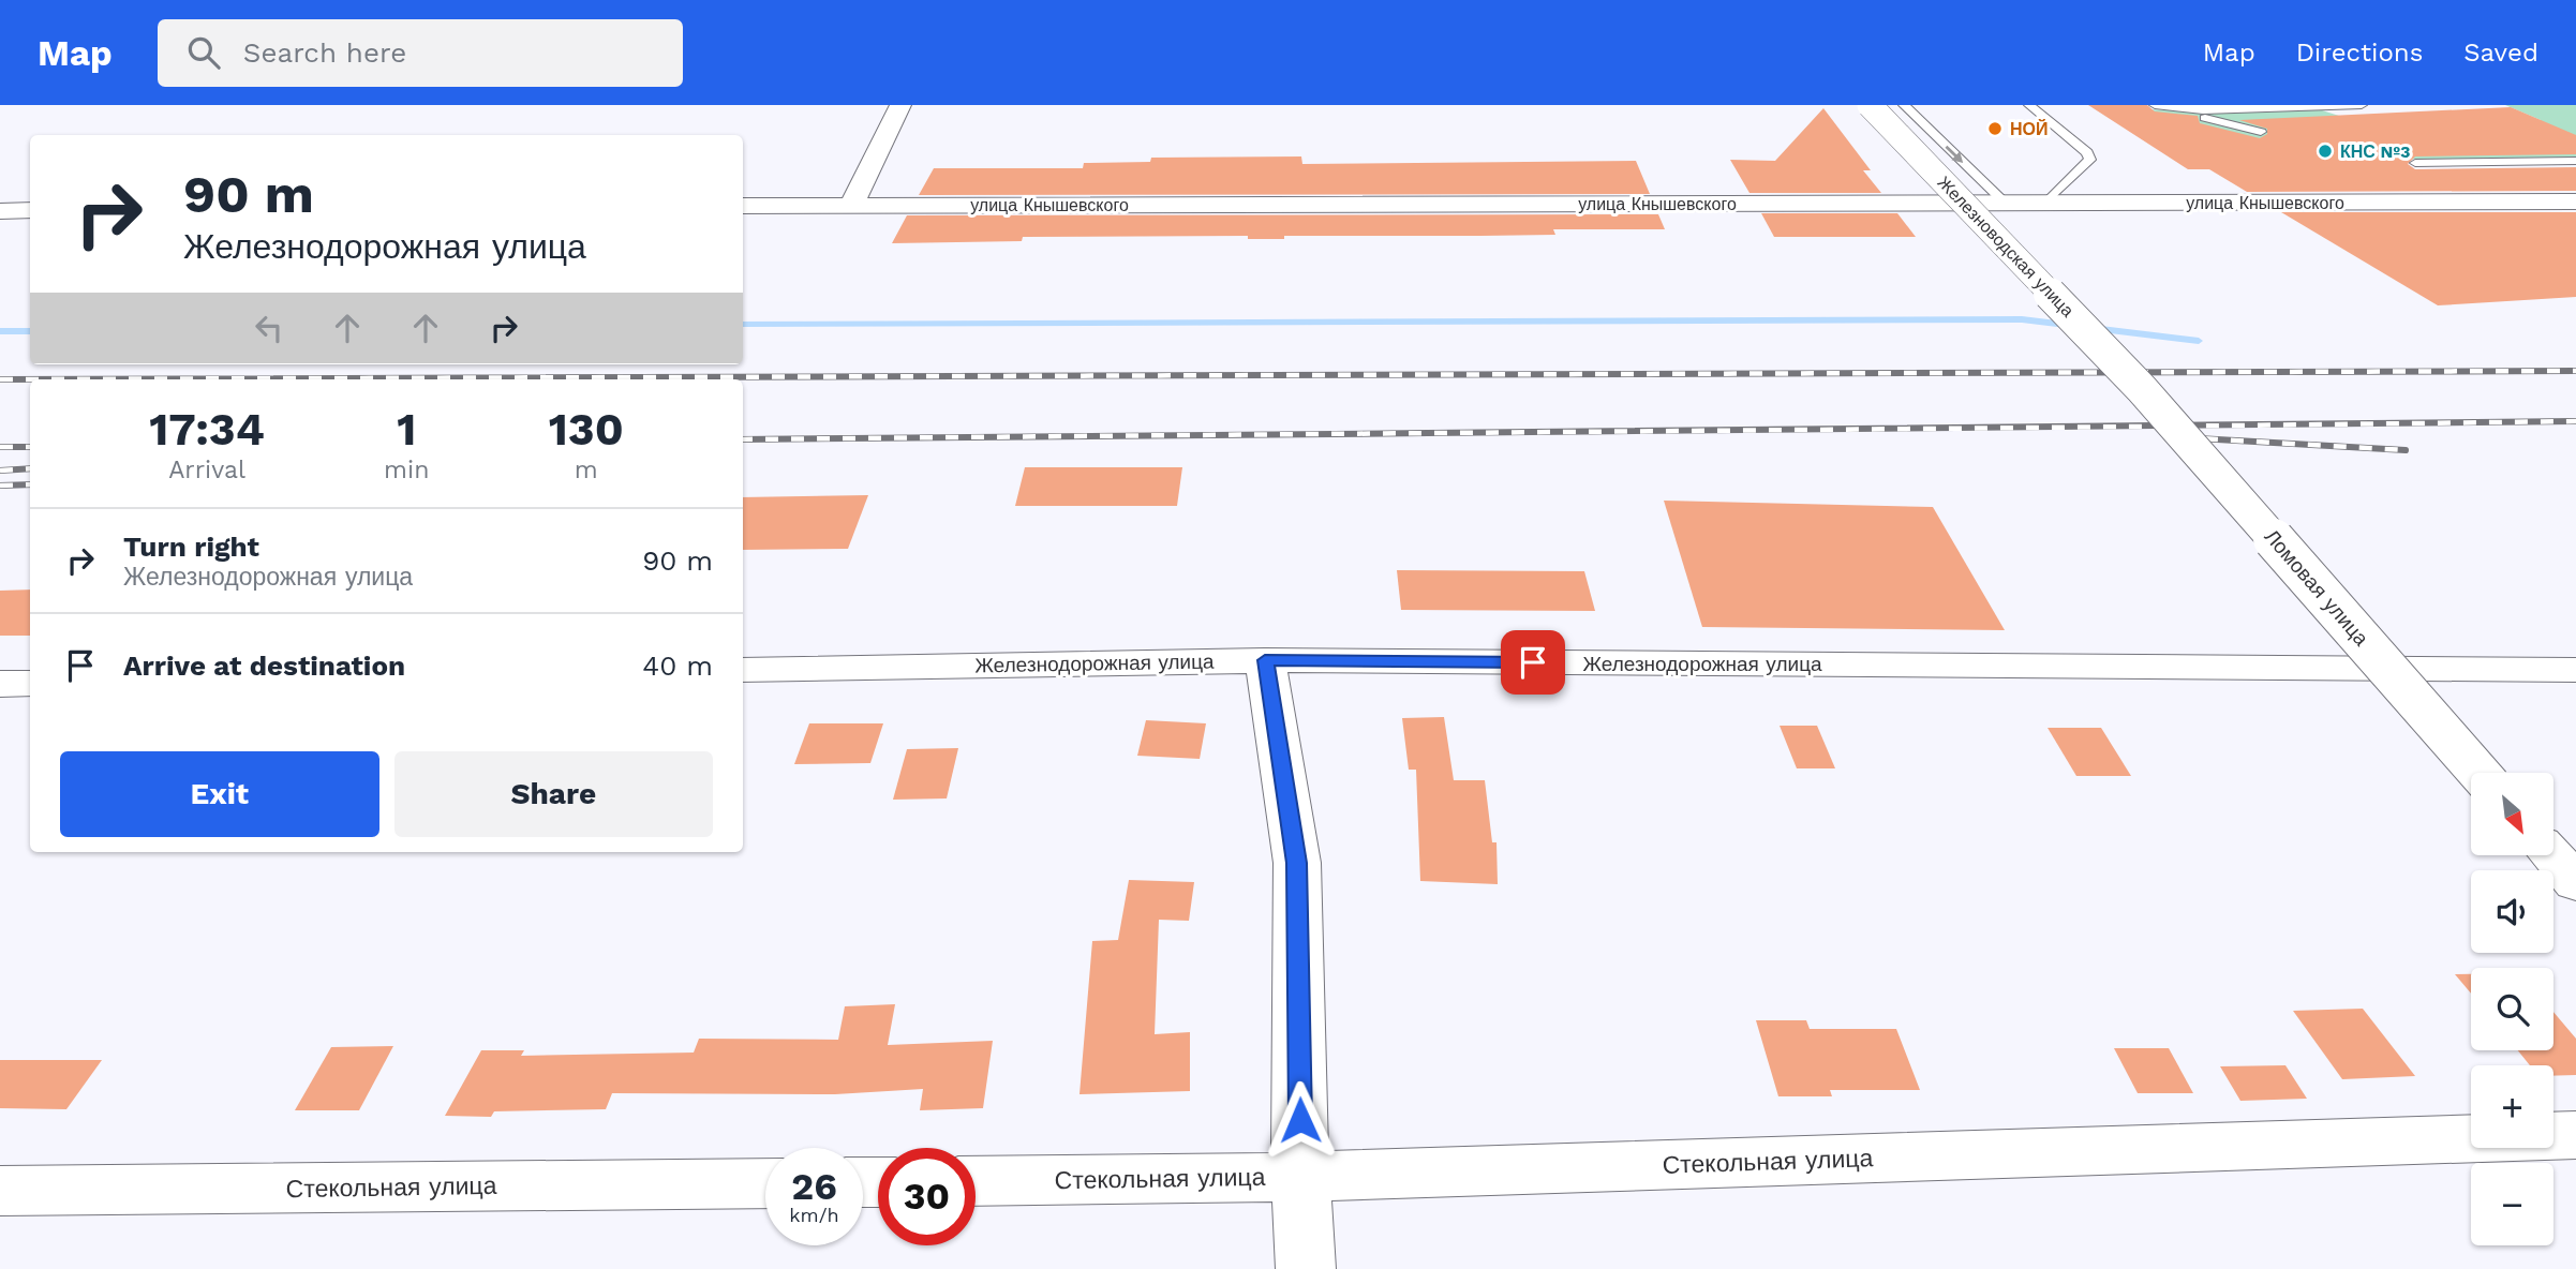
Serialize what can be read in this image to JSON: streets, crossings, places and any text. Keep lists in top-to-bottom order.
{
  "streets": {
    "street": [
      "улица Кнышевского",
      "Железноводская улица",
      "Ломовая улица",
      "Железнодорожная улица",
      "Стекольная улица"
    ]
  },
  "crossings": [
    ["Железноводская улица", "Ломовая улица"]
  ],
  "places": ["НОЙ", "КНС №3"],
  "north": "bottom right",
  "page": {
    "header": "Map",
    "search": "Search here",
    "nav": ["Map", "Directions", "Saved"],
    "turn": ["90 m", "Железнодорожная улица"],
    "eta": [
      "17:34",
      "Arrival",
      "1",
      "min",
      "130",
      "m"
    ],
    "list": [
      {
        "name": "Turn right",
        "note": "Железнодорожная улица",
        "value": "90 m"
      },
      {
        "name": "Arrive at destination",
        "value": "40 m"
      }
    ],
    "buttons": ["Exit", "Share"],
    "map_buttons": ["+", "−"],
    "speed": "26 km/h",
    "limit": "30"
  }
}
